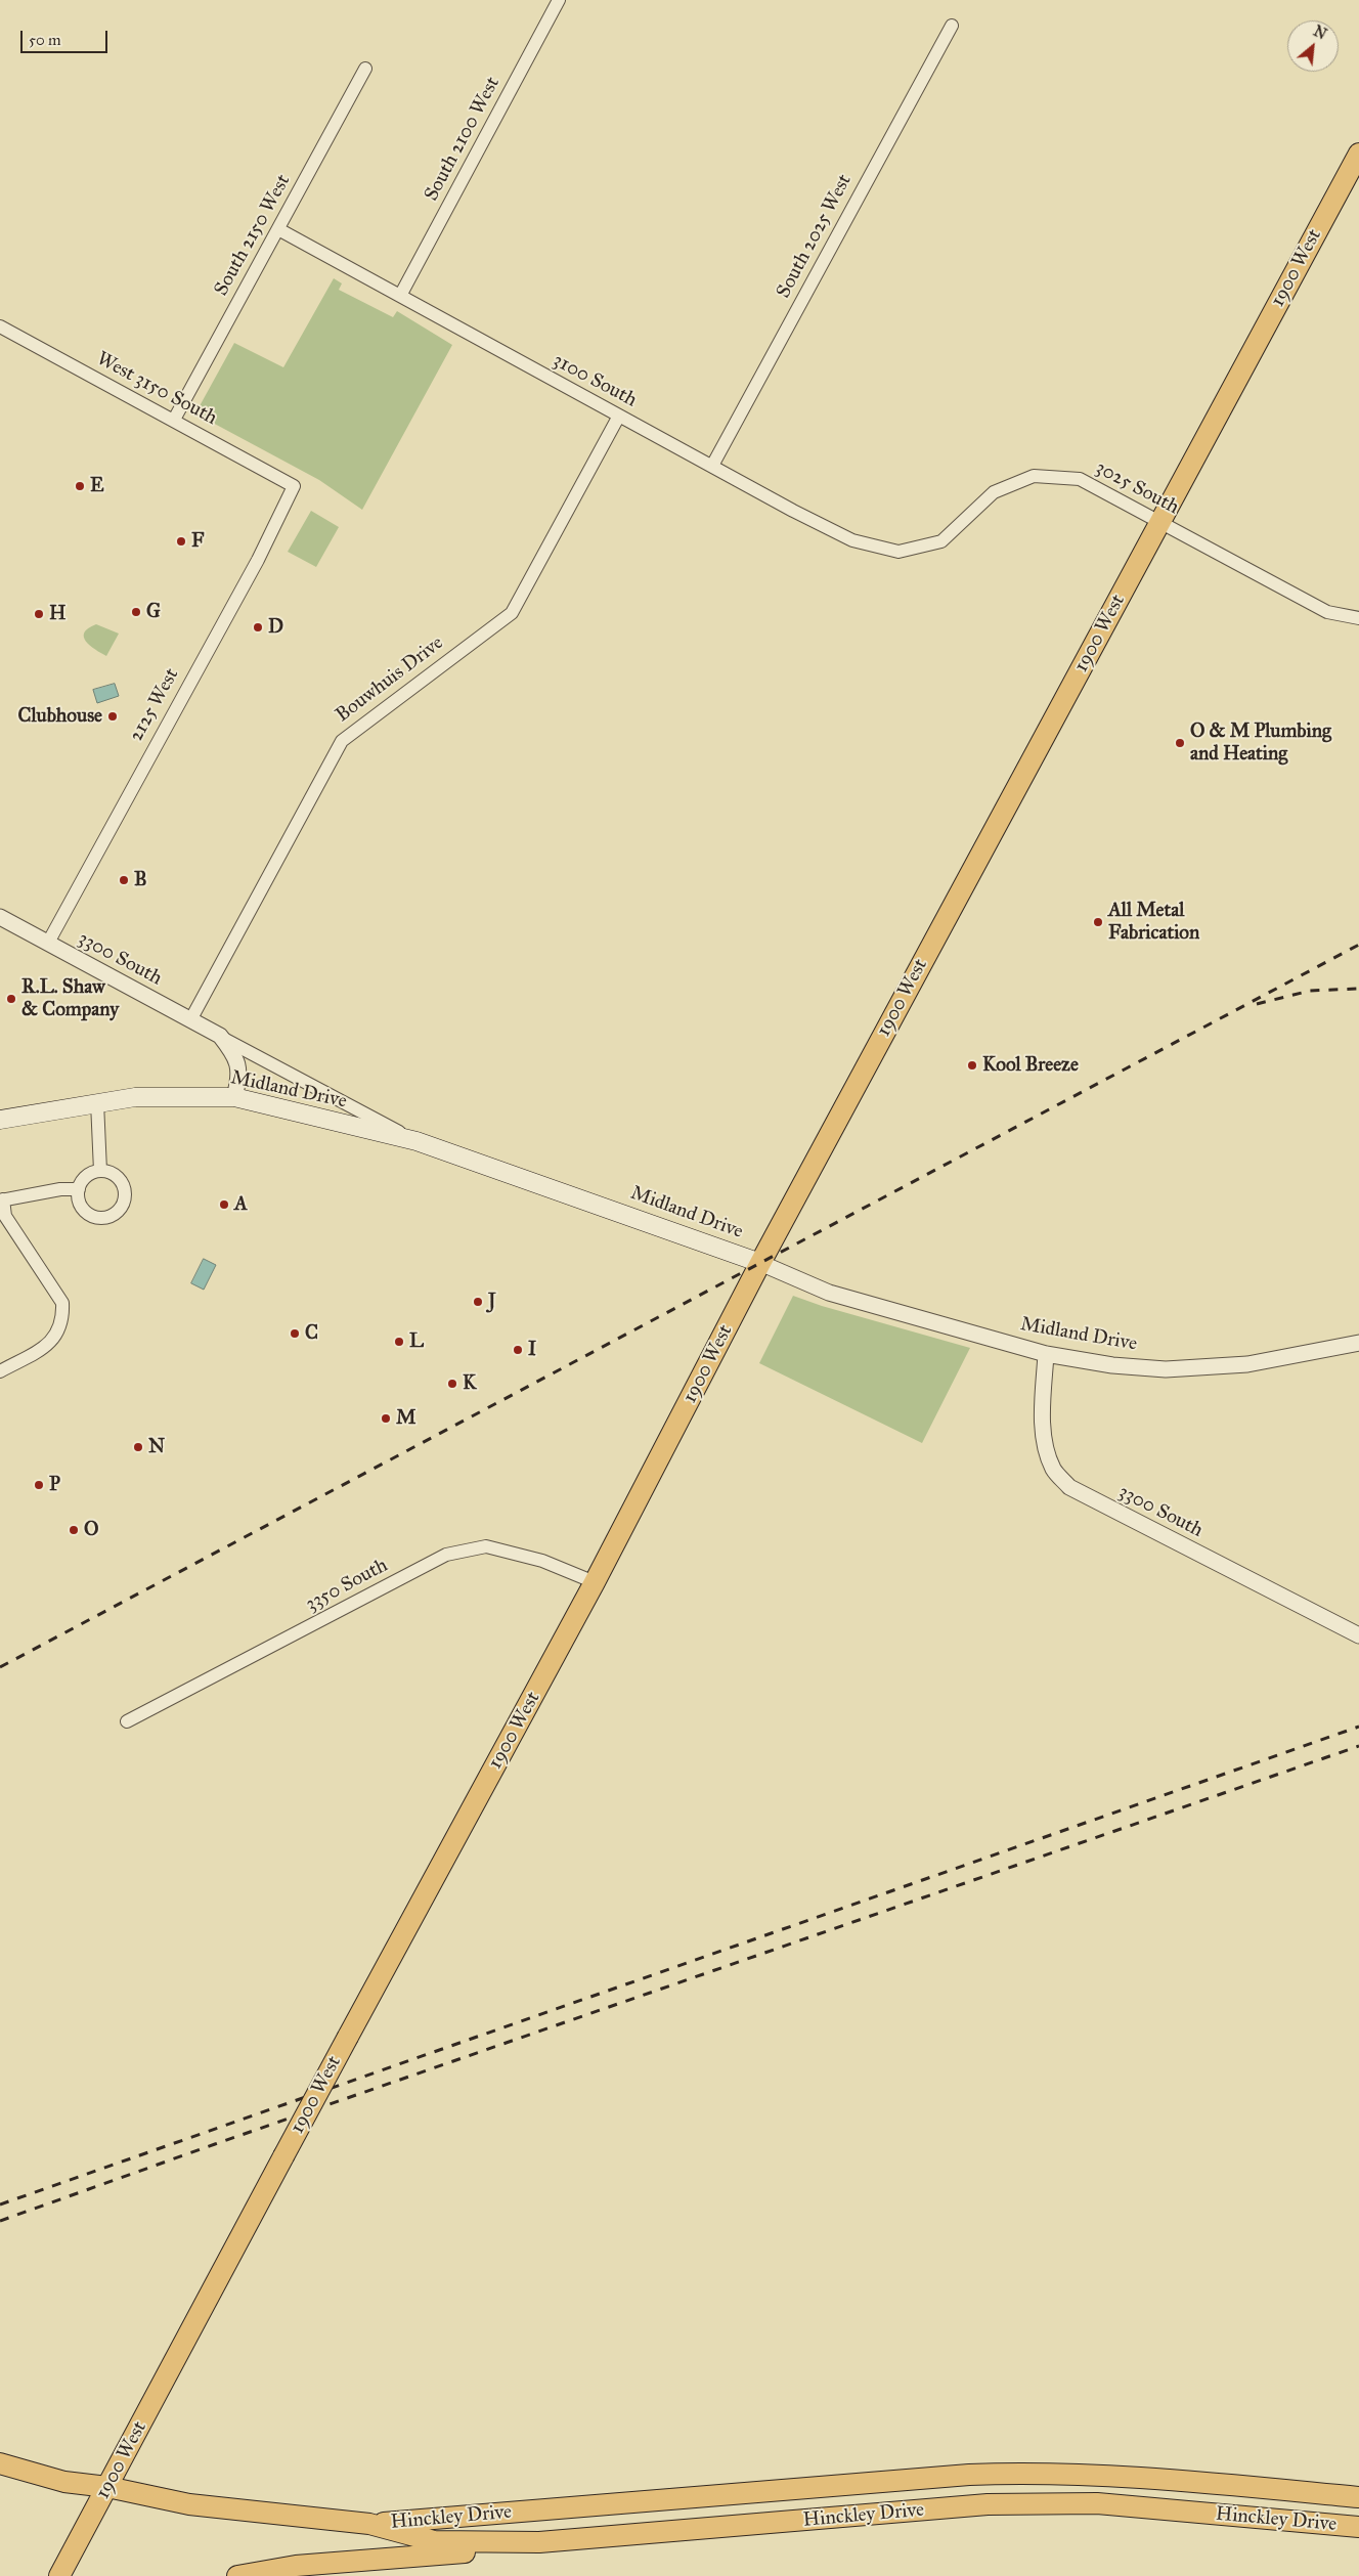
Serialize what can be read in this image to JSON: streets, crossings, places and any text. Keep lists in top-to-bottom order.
{
  "streets": {
    "main road": ["1900 West", "Midland Drive", "Hinckley Drive"],
    "street": [
      "South 2100 West",
      "South 2150 West",
      "South 2025 West",
      "3100 South",
      "West 3150 South",
      "3025 South",
      "Bouwhuis Drive",
      "2125 West",
      "3300 South",
      "3350 South"
    ]
  },
  "crossings": [
    ["South 2100 West", "3100 South"],
    ["South 2150 West", "3100 South"],
    ["South 2150 West", "West 3150 South"],
    ["South 2025 West", "3100 South"],
    ["1900 West", "3025 South"],
    ["1900 West", "Midland Drive"],
    ["1900 West", "3350 South"],
    ["1900 West", "Hinckley Drive"],
    ["3100 South", "3025 South"],
    ["3100 South", "Bouwhuis Drive"],
    ["West 3150 South", "2125 West"],
    ["Bouwhuis Drive", "3300 South"],
    ["2125 West", "3300 South"],
    ["3300 South", "Midland Drive"]
  ],
  "places": [
    "E",
    "F",
    "G",
    "H",
    "D",
    "Clubhouse",
    "O & M Plumbing and Heating",
    "B",
    "All Metal Fabrication",
    "R.L. Shaw & Company",
    "Kool Breeze",
    "A",
    "J",
    "C",
    "L",
    "I",
    "K",
    "M",
    "N",
    "P",
    "O"
  ],
  "scale_bar": "50 m",
  "north": "top right"
}
